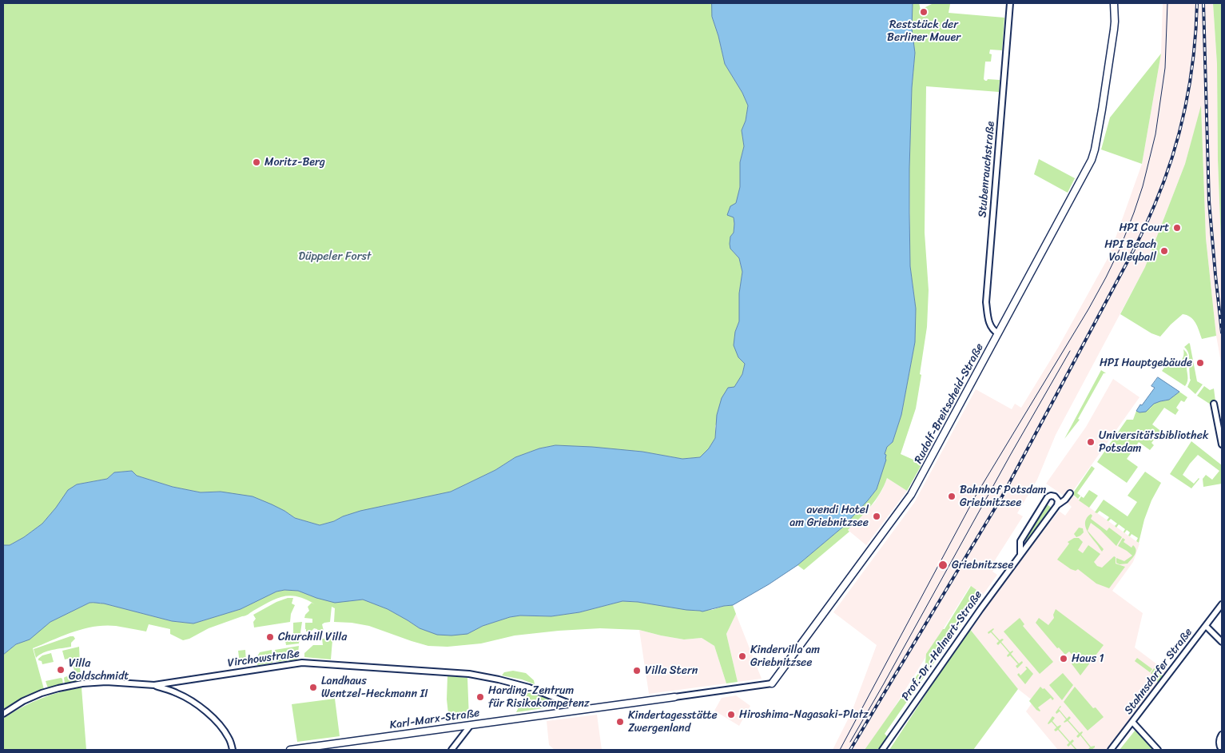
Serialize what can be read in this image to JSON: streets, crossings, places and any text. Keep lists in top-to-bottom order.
{
  "streets": {
    "street": [
      "Stubenrauchstraße",
      "Rudolf-Breitscheid-Straße",
      "Prof.-Dr.-Helmert-Straße",
      "Virchowstraße",
      "Stahnsdorfer Straße",
      "Karl-Marx-Straße"
    ]
  },
  "crossings": [
    ["Stubenrauchstraße", "Rudolf-Breitscheid-Straße"],
    ["Rudolf-Breitscheid-Straße", "Karl-Marx-Straße"],
    ["Virchowstraße", "Karl-Marx-Straße"]
  ],
  "parks": ["Düppeler Forst"],
  "places": [
    "Reststück der Berliner Mauer",
    "Moritz-Berg",
    "HPI Court",
    "HPI Beach Volleyball",
    "HPI Hauptgebäude",
    "Universitätsbibliothek Potsdam",
    "Bahnhof Potsdam Griebnitzsee",
    "avendi Hotel am Griebnitzsee",
    "Griebnitzsee",
    "Churchill Villa",
    "Kindervilla am Griebnitzsee",
    "Haus 1",
    "Villa Goldschmidt",
    "Villa Stern",
    "Landhaus Wentzel-Heckmann II",
    "Harding-Zentrum für Risikokompetenz",
    "Hiroshima-Nagasaki-Platz",
    "Kindertagesstätte Zwergenland"
  ]
}
